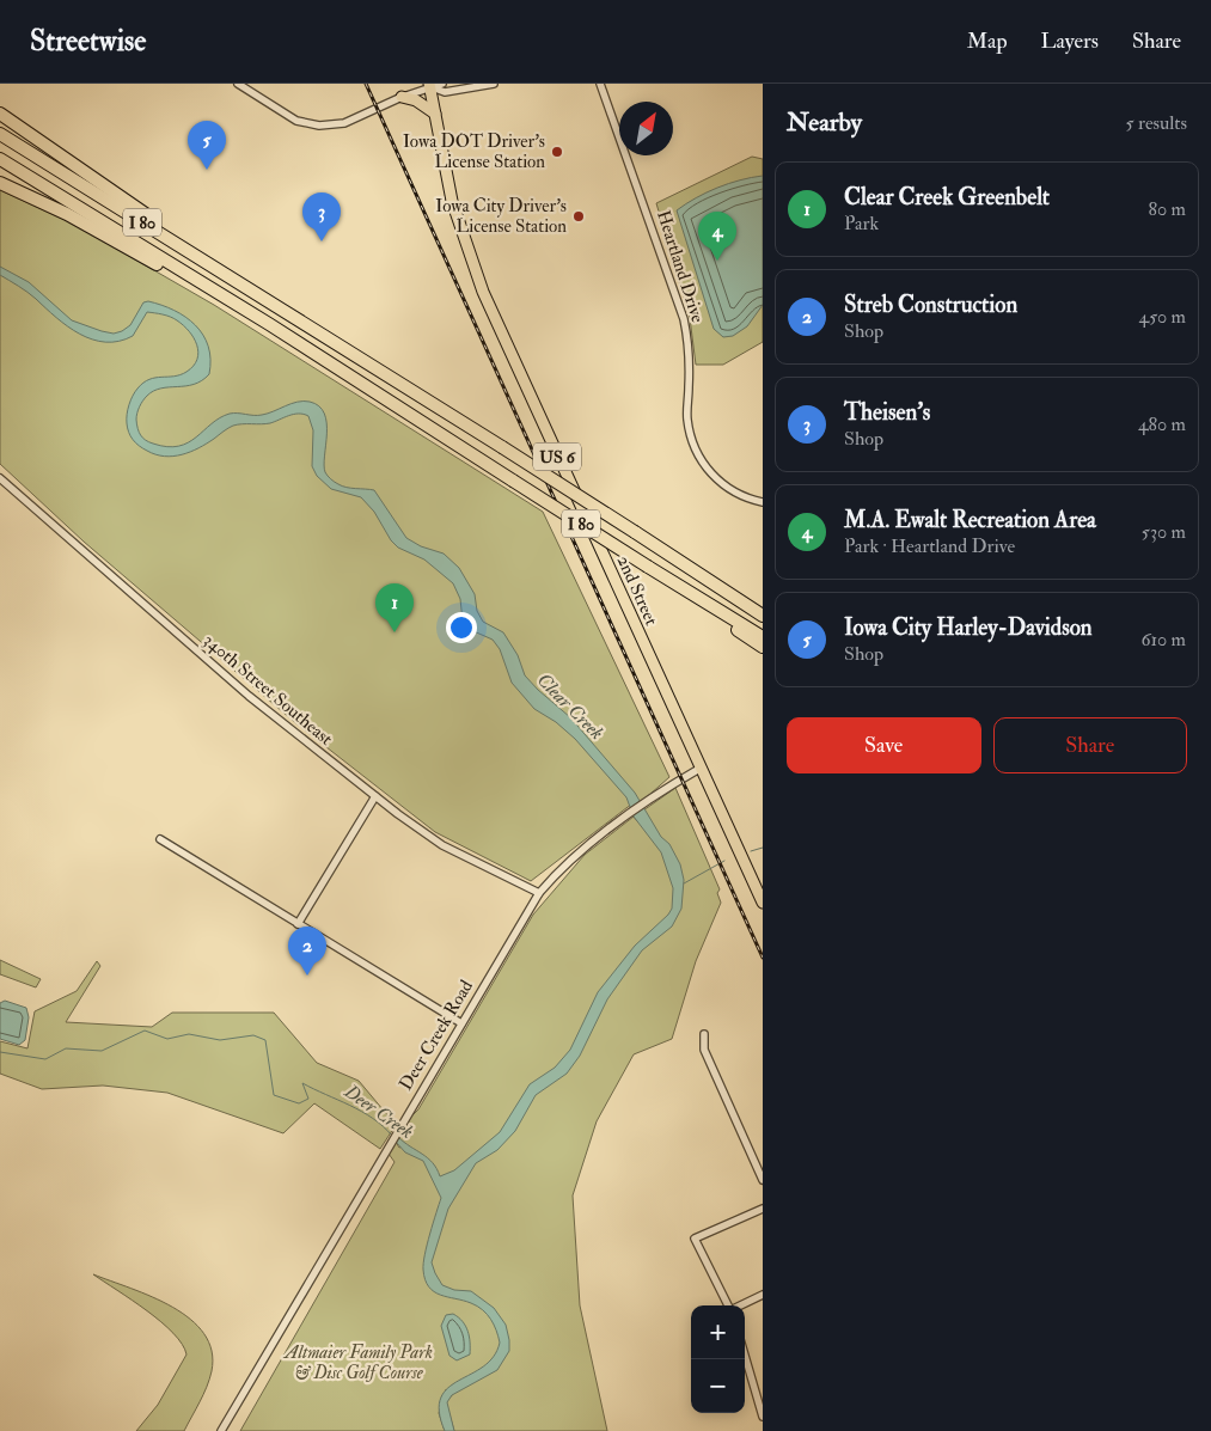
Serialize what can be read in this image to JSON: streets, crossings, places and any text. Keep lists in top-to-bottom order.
{
  "streets": {
    "highway": ["I 80"],
    "main road": ["US 6", "2nd Street"],
    "street": ["Heartland Drive", "340th Street Southeast", "Deer Creek Road"]
  },
  "crossings": [
    ["2nd Street", "Deer Creek Road"],
    ["340th Street Southeast", "Deer Creek Road"]
  ],
  "water": ["Clear Creek", "Deer Creek"],
  "parks": ["Altmaier Family Park & Disc Golf Course"],
  "places": ["Iowa DOT Driver's License Station", "Iowa City Driver's License Station"],
  "north": "top right",
  "page": {
    "header": "Streetwise",
    "nav": ["Map", "Layers", "Share"],
    "heading": ["Nearby", "5 results"],
    "pins": [
      "5",
      "3",
      "4",
      "1",
      "2"
    ],
    "list": [
      {
        "mark": "1",
        "name": "Clear Creek Greenbelt",
        "note": "Park",
        "value": "80 m"
      },
      {
        "mark": "2",
        "name": "Streb Construction",
        "note": "Shop",
        "value": "450 m"
      },
      {
        "mark": "3",
        "name": "Theisen's",
        "note": "Shop",
        "value": "480 m"
      },
      {
        "mark": "4",
        "name": "M.A. Ewalt Recreation Area",
        "note": "Park · Heartland Drive",
        "value": "530 m"
      },
      {
        "mark": "5",
        "name": "Iowa City Harley-Davidson",
        "note": "Shop",
        "value": "610 m"
      }
    ],
    "buttons": ["Save", "Share"],
    "map_buttons": ["+", "−"]
  }
}
